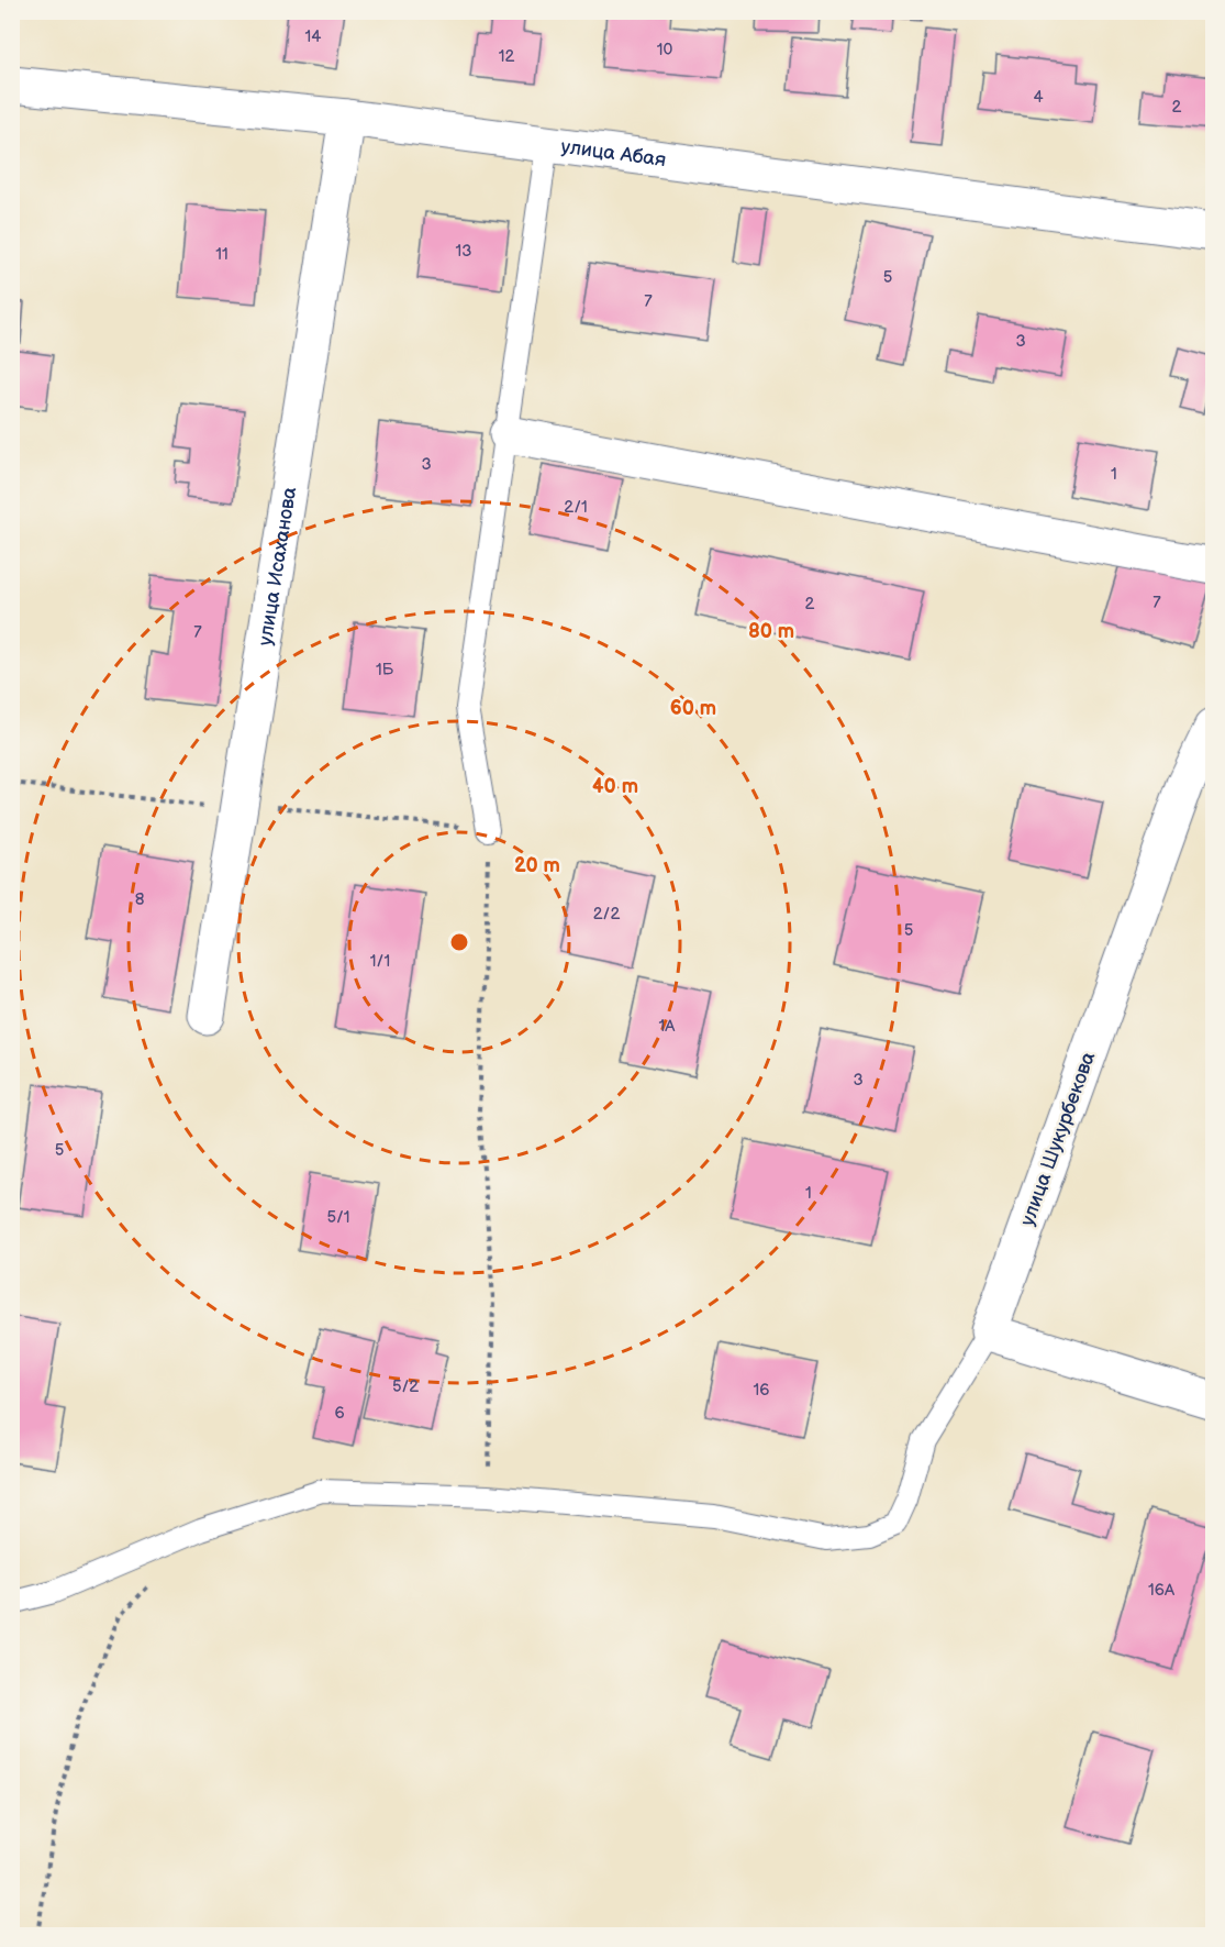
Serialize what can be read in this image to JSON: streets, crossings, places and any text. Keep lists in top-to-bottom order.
{
  "streets": {
    "street": ["улица Абая", "улица Исаханова", "улица Шукурбекова"]
  },
  "crossings": [
    ["улица Абая", "улица Исаханова"]
  ],
  "house_numbers": [
    "14",
    "10",
    "12",
    "4",
    "2",
    "13",
    "11",
    "5",
    "7",
    "3",
    "3",
    "1",
    "2/1",
    "7",
    "2",
    "7",
    "1Б",
    "8",
    "2/2",
    "5",
    "1/1",
    "1А",
    "3",
    "5",
    "1",
    "5/1",
    "5/2",
    "16",
    "6",
    "16А"
  ],
  "rings": [
    "80 m",
    "60 m",
    "40 m",
    "20 m"
  ]
}
